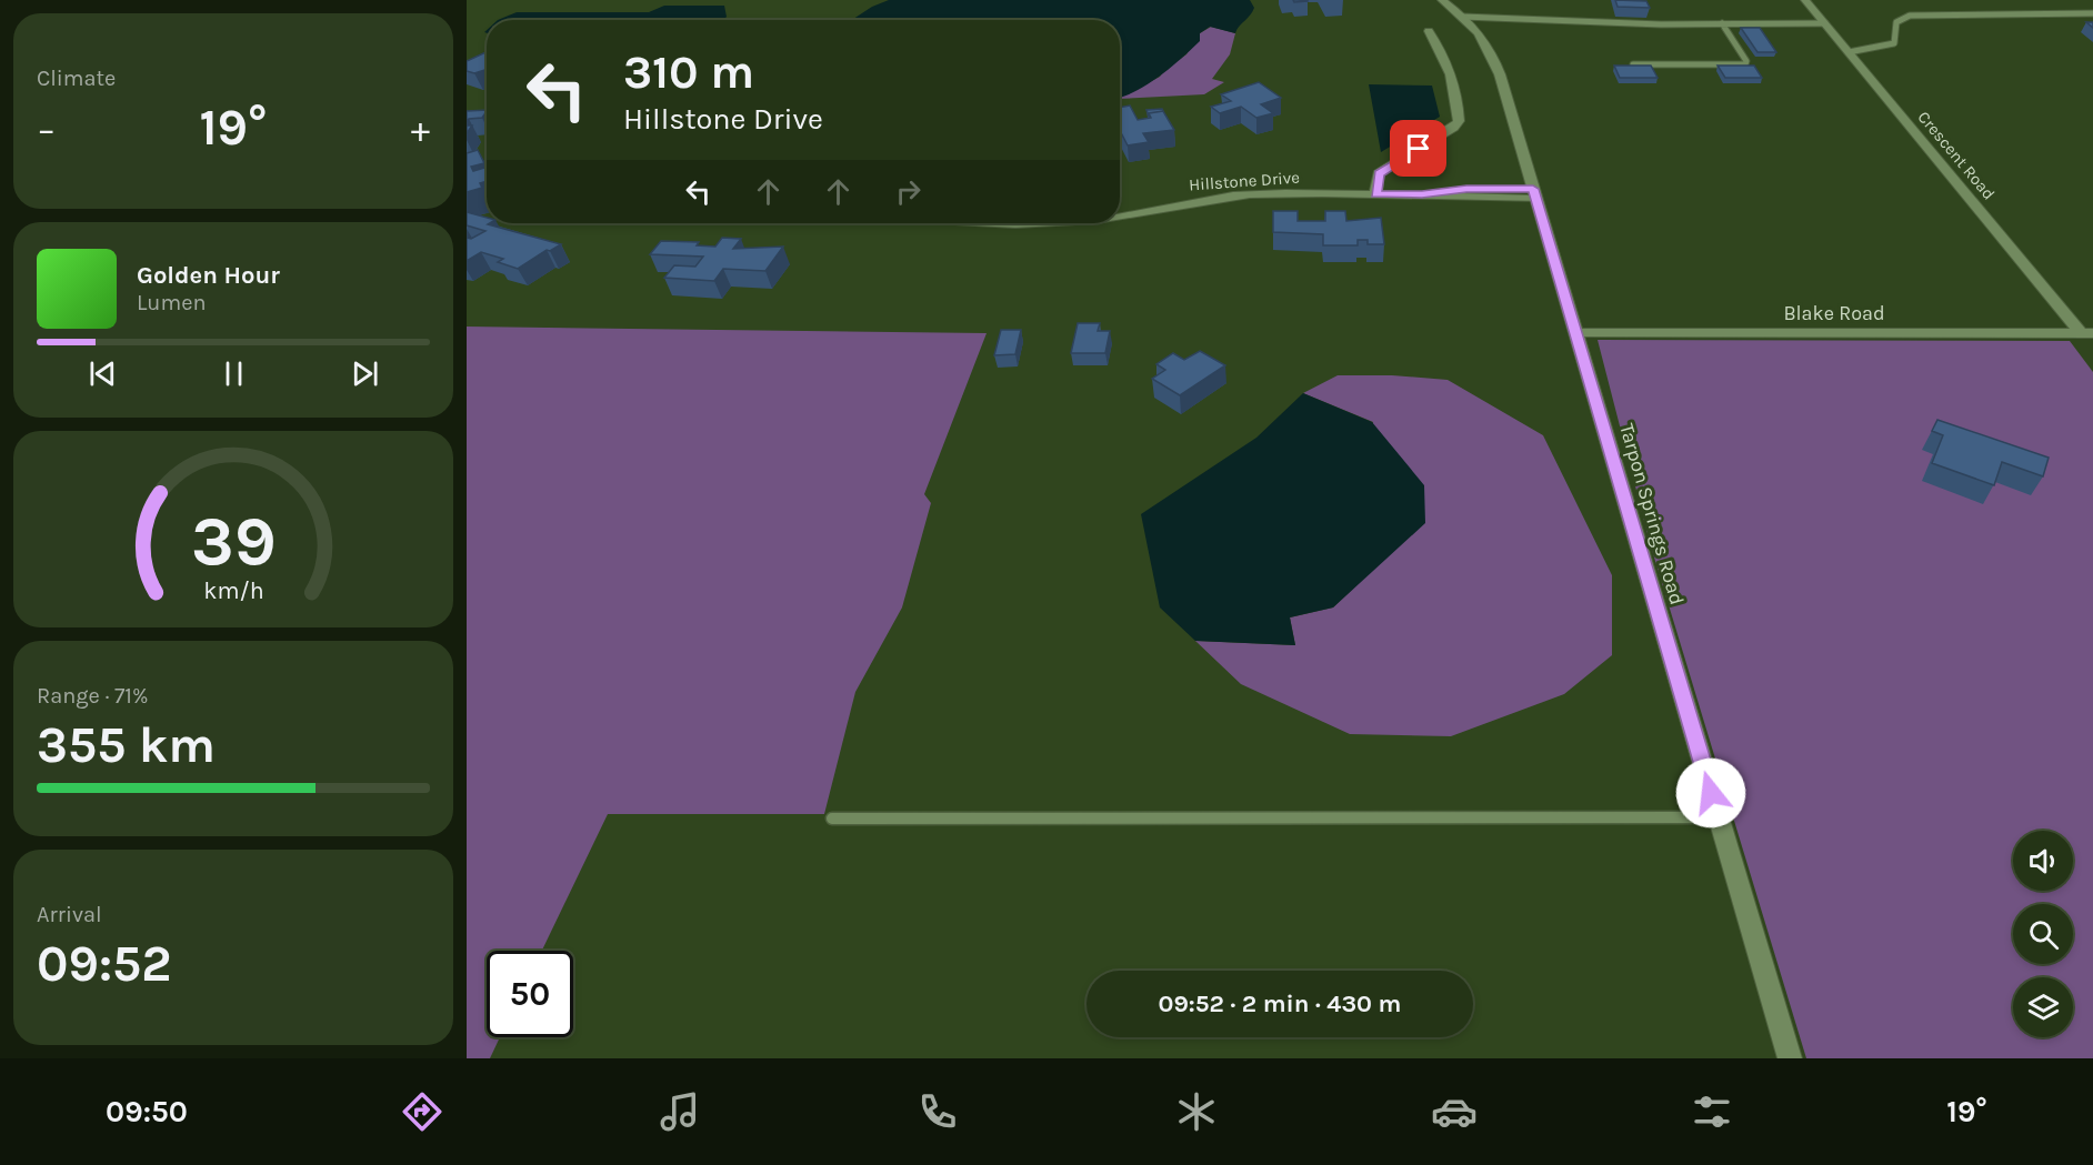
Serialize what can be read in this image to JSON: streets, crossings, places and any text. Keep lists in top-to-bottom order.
{
  "streets": {
    "street": [
      "Crescent Road",
      "Hillstone Drive",
      "Blake Road",
      "Tarpon Springs Road"
    ]
  },
  "crossings": [
    ["Crescent Road", "Blake Road"],
    ["Hillstone Drive", "Tarpon Springs Road"],
    ["Blake Road", "Tarpon Springs Road"]
  ],
  "page": {
    "tile": [
      "Climate",
      ["Range · 71%", "355 km"],
      ["Arrival", "09:52"]
    ],
    "turn": ["310 m", "Hillstone Drive"],
    "heat": ["−", "19°", "+"],
    "song": ["Golden Hour", "Lumen"],
    "limit": "50",
    "trip": "09:52 · 2 min · 430 m",
    "tabs": ["09:50", "19°"],
    "gauge": ["39", "km/h"]
  }
}
